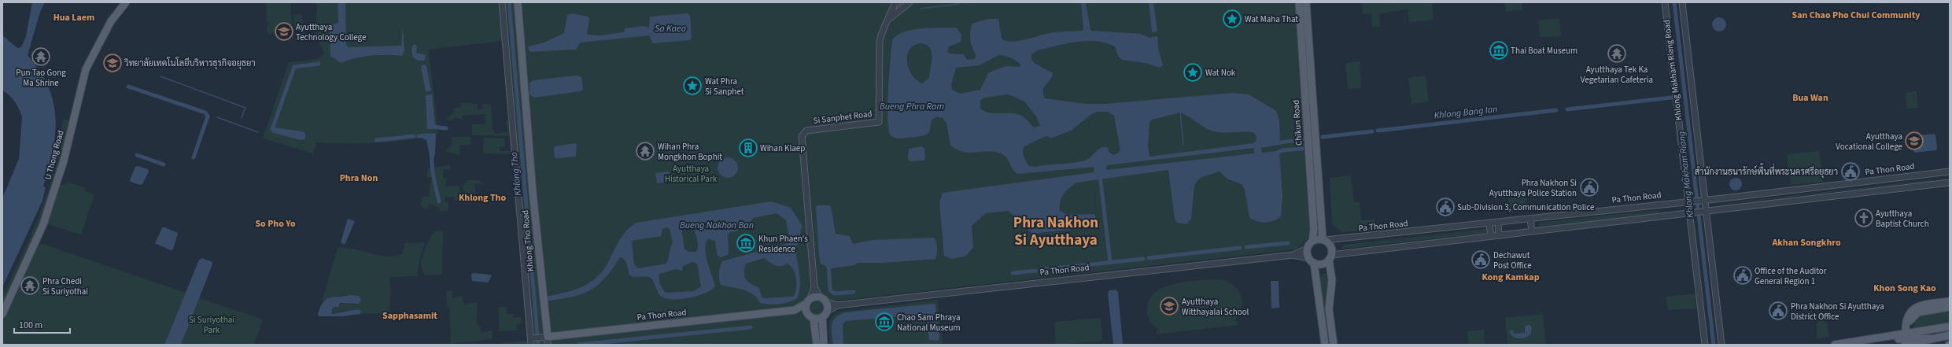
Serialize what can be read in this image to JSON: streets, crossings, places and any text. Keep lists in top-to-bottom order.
{
  "streets": {
    "main road": [
      "Chikun Road",
      "U Thong Road",
      "Pa Thon Road",
      "Khlong Tho Road"
    ],
    "street": ["Khlong Makham Riang Road", "Si Sanphet Road"]
  },
  "crossings": [
    ["Khlong Makham Riang Road", "Pa Thon Road"],
    ["Si Sanphet Road", "Pa Thon Road"],
    ["Chikun Road", "Pa Thon Road"],
    ["Pa Thon Road", "Khlong Tho Road"]
  ],
  "districts": [
    "San Chao Pho Chui Community",
    "Hua Laem",
    "Bua Wan",
    "Phra Non",
    "Khlong Tho",
    "Phra Nakhon Si Ayutthaya",
    "So Pho Yo",
    "Akhan Songkhro",
    "Kong Kamkap",
    "Khon Song Kao",
    "Sapphasamit"
  ],
  "water": [
    "Sa Kaeo",
    "Bueng Phra Ram",
    "Khlong Bang Ian",
    "Khlong Tho",
    "Khlong Makham Riang",
    "Bueng Nakhon Ban"
  ],
  "parks": ["Ayutthaya Historical Park", "Si Suriyothai Park"],
  "places": {
    "place": ["Wat Maha That", "Wat Nok", "Wat Phra Si Sanphet"],
    "school or university": [
      "Ayutthaya Technology College",
      "วิทยาลัยเทคโนโลยีบริหารธุรกิจอยุธยา",
      "Ayutthaya Vocational College",
      "Ayutthaya Witthayalai School"
    ],
    "museum": ["Thai Boat Museum", "Khun Phaen's Residence", "Chao Sam Phraya National Museum"],
    "temple": [
      "Ayutthaya Tek Ka Vegetarian Cafeteria",
      "Pun Tao Gong Ma Shrine",
      "Wihan Phra Mongkhon Bophit",
      "Phra Chedi Si Suriyothai"
    ],
    "building": ["Wihan Klaep"],
    "public building": [
      "สำนักงานธนารักษ์พื้นที่พระนครศรีอยุธยา",
      "Phra Nakhon Si Ayutthaya Police Station",
      "Sub-Division 3, Communication Police",
      "Dechawut Post Office",
      "Office of the Auditor General Region 1",
      "Phra Nakhon Si Ayutthaya District Office"
    ],
    "church": ["Ayutthaya Baptist Church"]
  },
  "scale_bar": "100 m"
}
